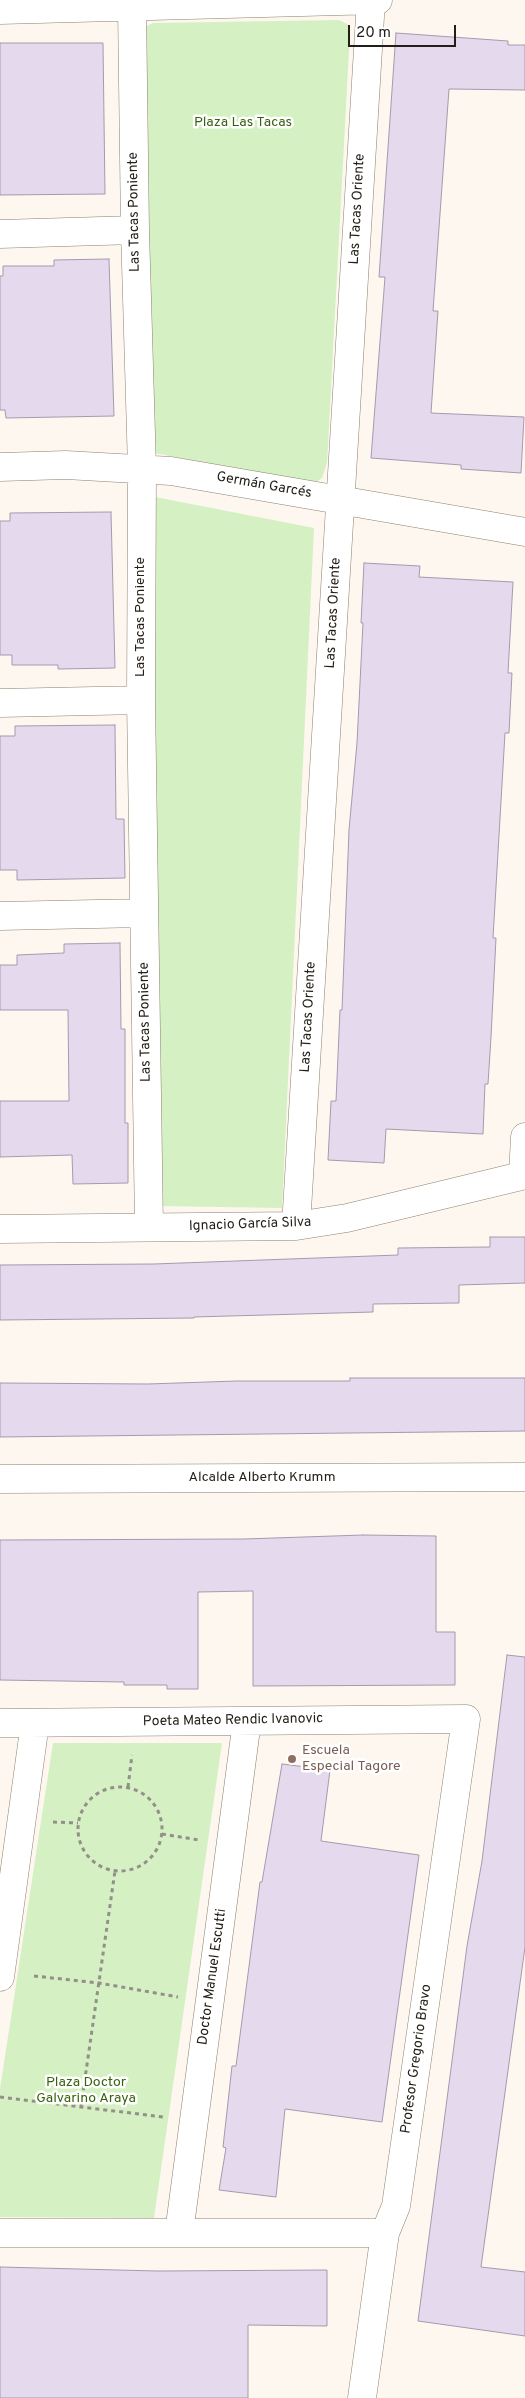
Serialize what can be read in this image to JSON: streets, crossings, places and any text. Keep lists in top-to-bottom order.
{
  "streets": {
    "street": [
      "Las Tacas Oriente",
      "Las Tacas Poniente",
      "Germán Garcés",
      "Ignacio García Silva",
      "Alcalde Alberto Krumm",
      "Poeta Mateo Rendic Ivanovic",
      "Doctor Manuel Escutti",
      "Profesor Gregorio Bravo"
    ]
  },
  "crossings": [
    ["Las Tacas Oriente", "Germán Garcés"],
    ["Las Tacas Oriente", "Ignacio García Silva"],
    ["Las Tacas Poniente", "Germán Garcés"],
    ["Las Tacas Poniente", "Ignacio García Silva"],
    ["Poeta Mateo Rendic Ivanovic", "Doctor Manuel Escutti"],
    ["Poeta Mateo Rendic Ivanovic", "Profesor Gregorio Bravo"]
  ],
  "parks": ["Plaza Las Tacas", "Plaza Doctor Galvarino Araya"],
  "places": ["Escuela Especial Tagore"],
  "scale_bar": "20 m"
}
